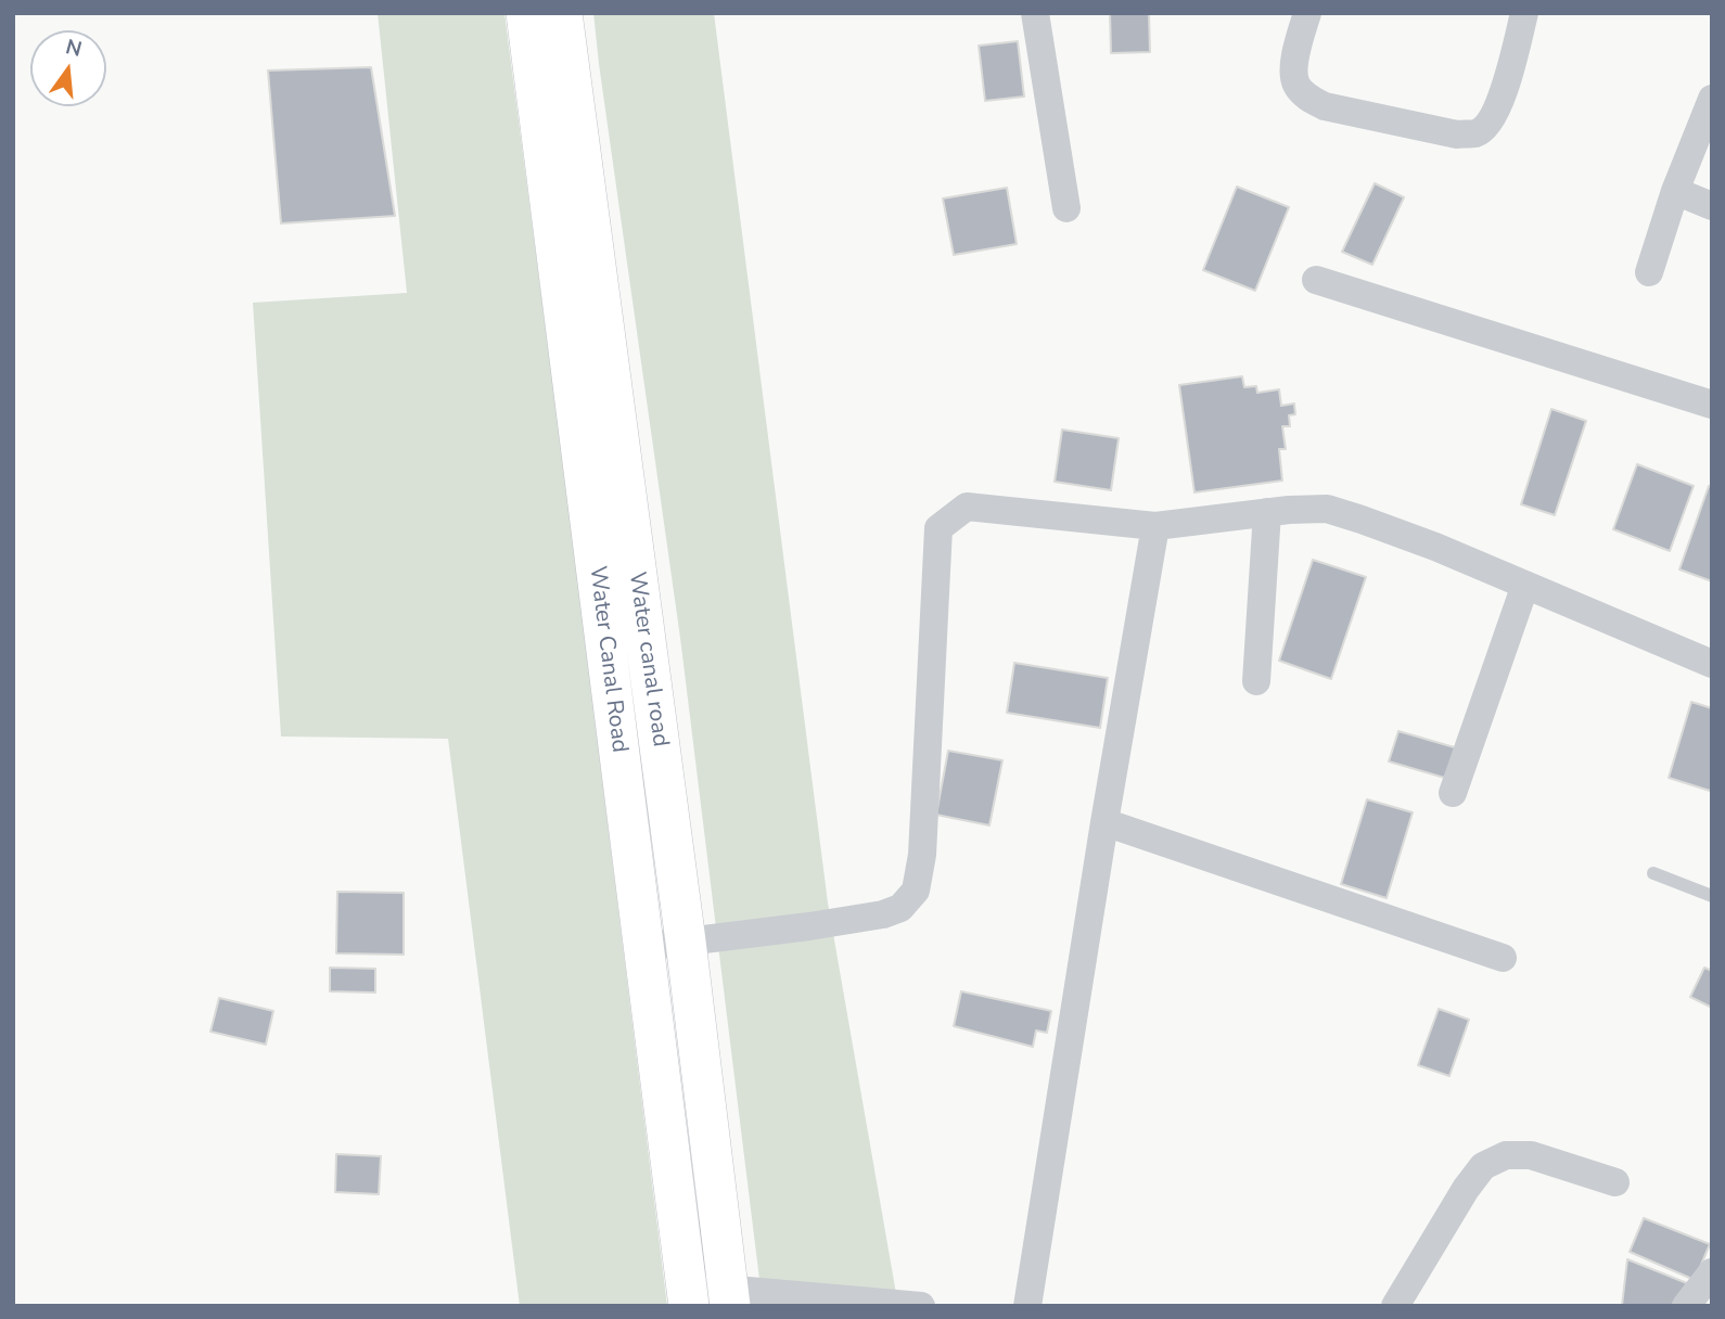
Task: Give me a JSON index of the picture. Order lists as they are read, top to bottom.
{
  "streets": {
    "main road": ["Water Canal Road", "Water canal road"]
  },
  "north": "top"
}
